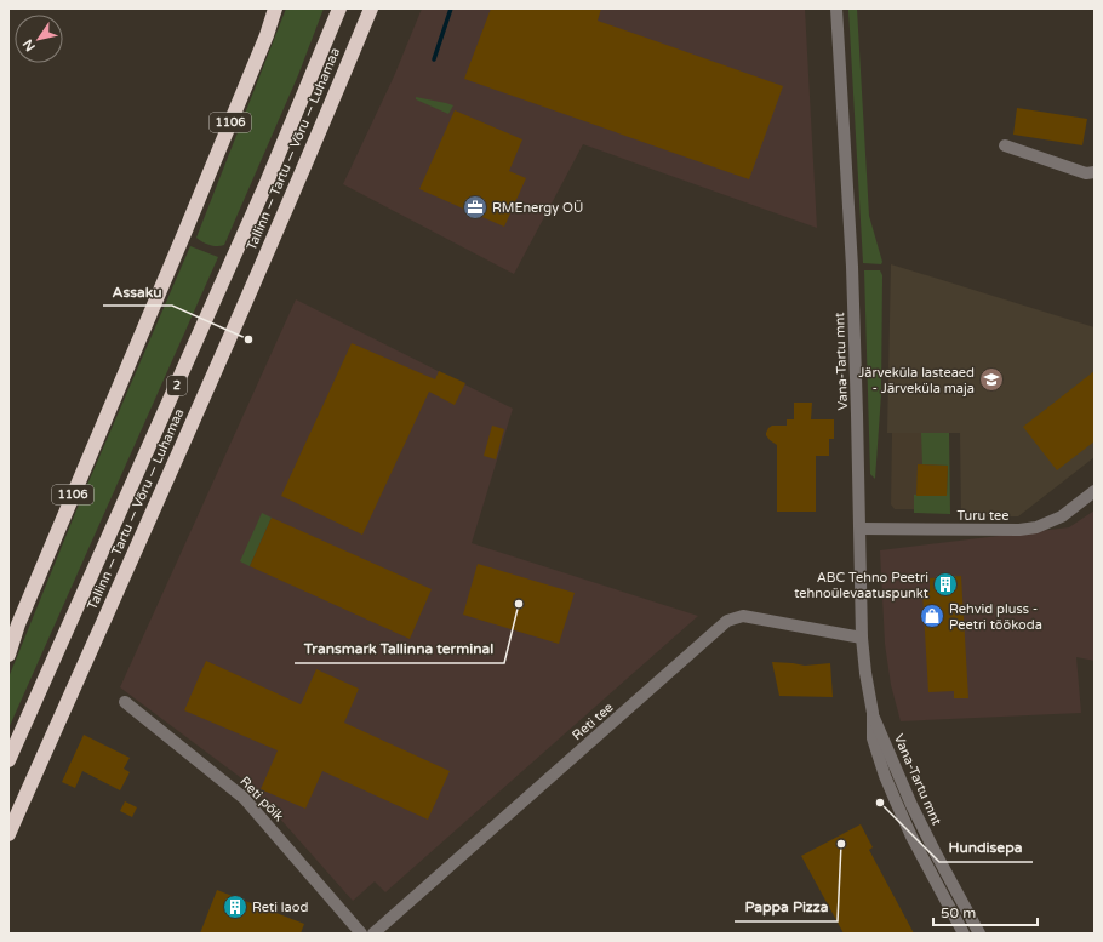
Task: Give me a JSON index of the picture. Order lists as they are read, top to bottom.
{
  "streets": {
    "highway": ["1106", "Tallinn — Tartu — Võru — Luhamaa", "2"],
    "street": [
      "Vana-Tartu mnt",
      "Turu tee",
      "Reti tee",
      "Reti põik"
    ]
  },
  "crossings": [
    ["Vana-Tartu mnt", "Turu tee"],
    ["Vana-Tartu mnt", "Reti tee"]
  ],
  "places": {
    "office": ["RMEnergy OÜ"],
    "other": [
      "Assaku",
      "Transmark Tallinna terminal",
      "Hundisepa",
      "Pappa Pizza"
    ],
    "school or university": ["Järveküla lasteaed - Järveküla maja"],
    "building": ["ABC Tehno Peetri tehnoülevaatuspunkt", "Reti laod"],
    "shop": ["Rehvid pluss - Peetri töökoda"]
  },
  "scale_bar": "50 m",
  "north": "bottom left"
}
